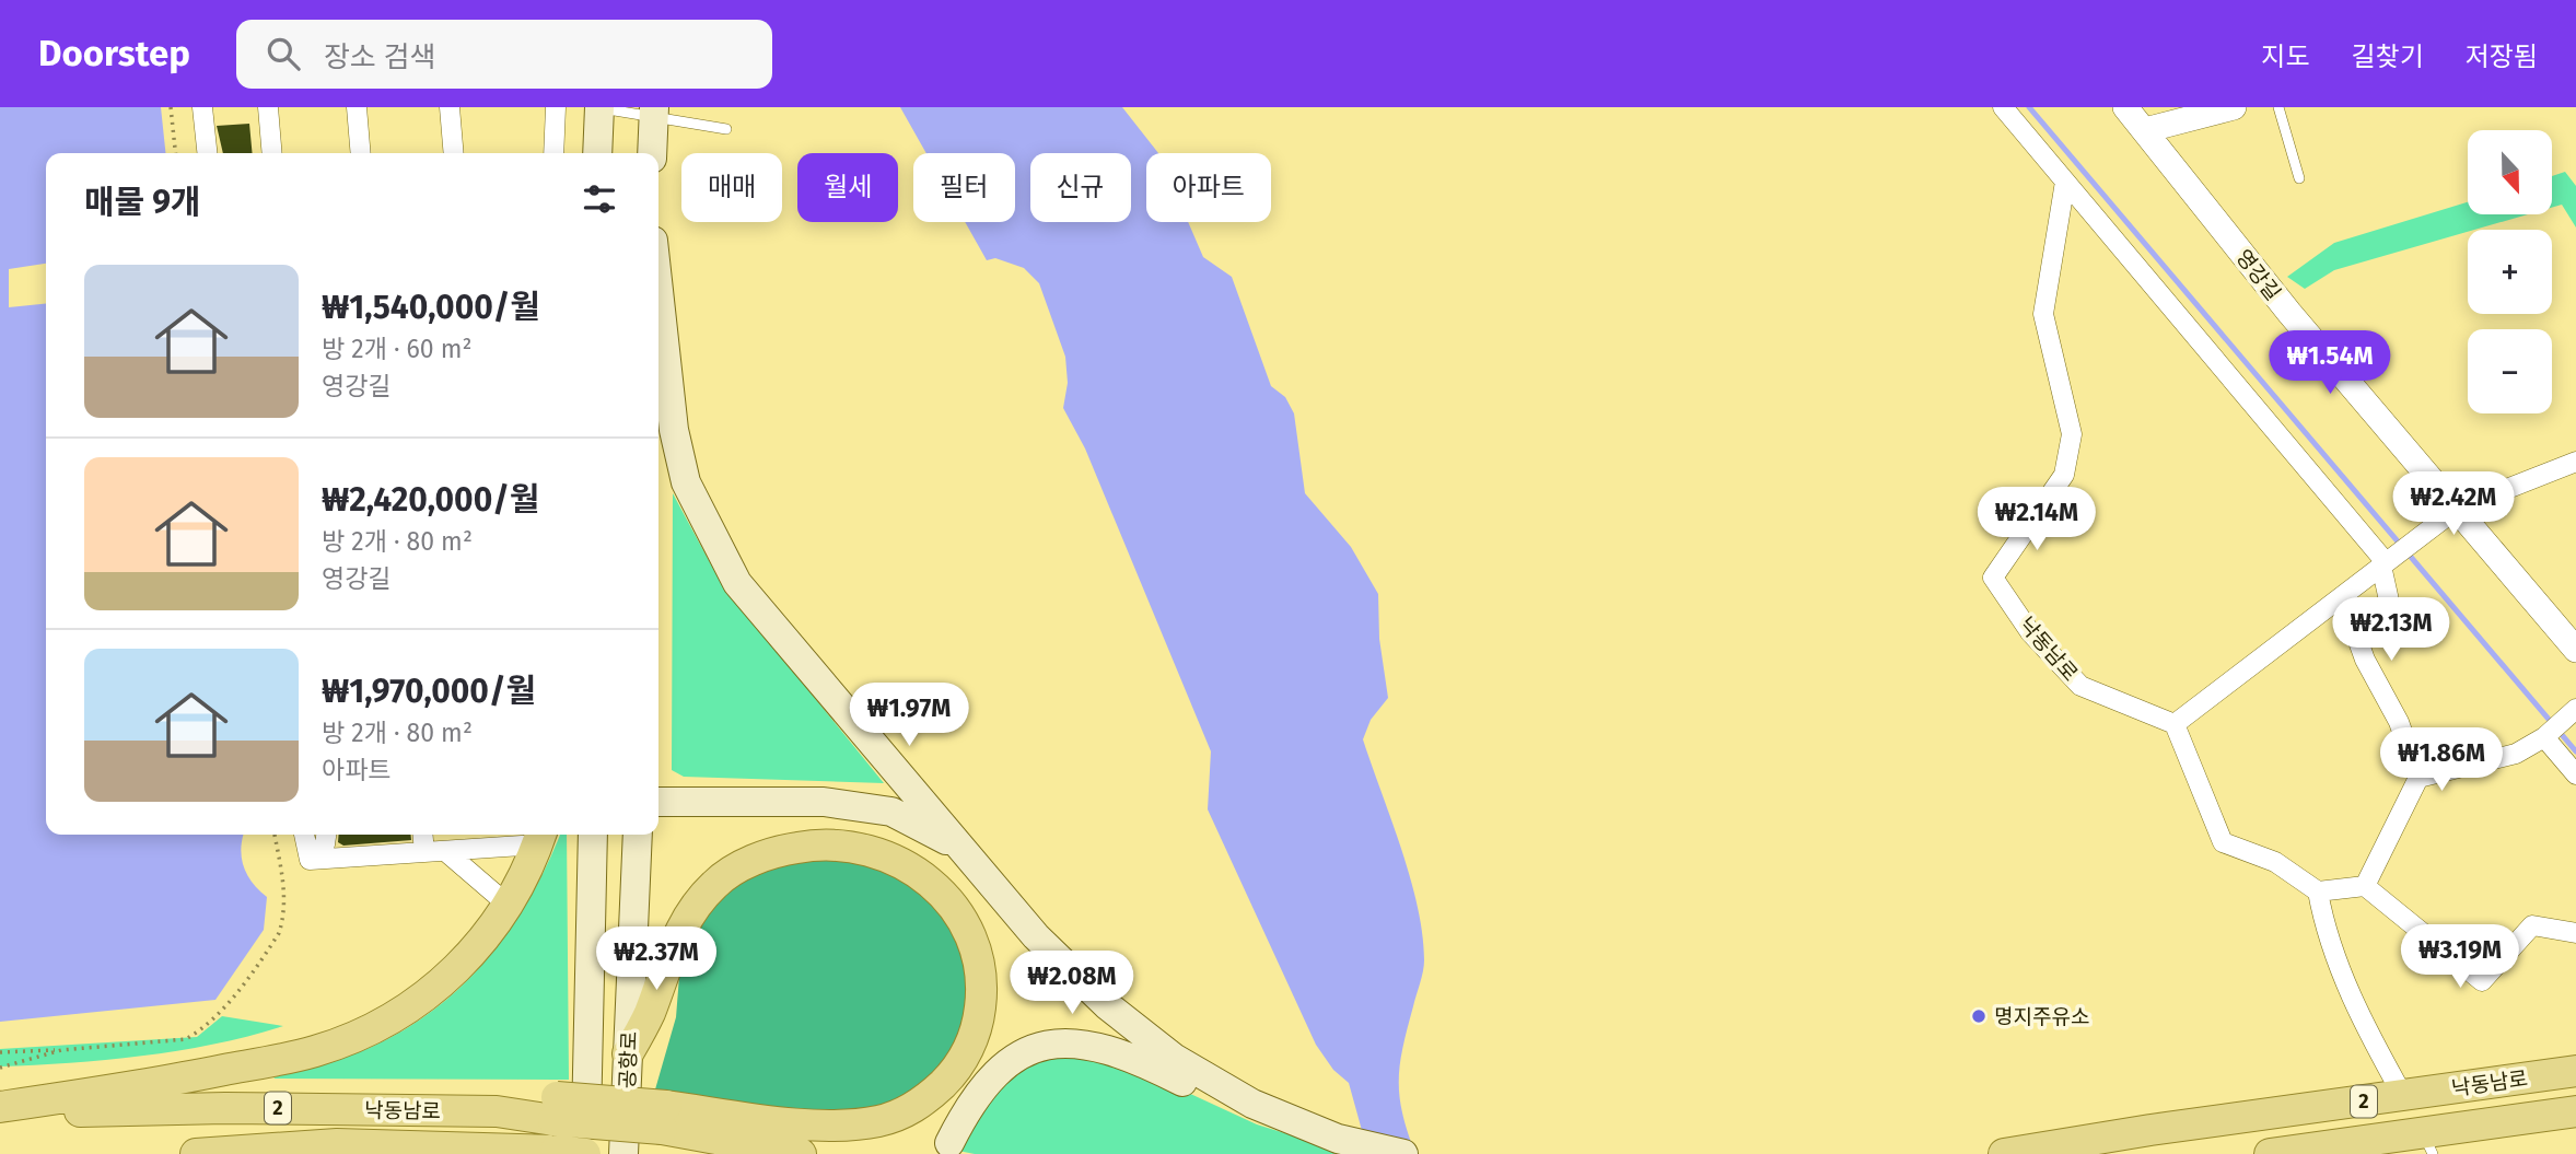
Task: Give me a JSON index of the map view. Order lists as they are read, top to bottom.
{
  "streets": {
    "main road": ["낙동남로", "공항로", "2"],
    "street": ["영강길"]
  },
  "places": ["명지주유소"],
  "north": "bottom",
  "page": {
    "header": "Doorstep",
    "search": "장소 검색",
    "nav": ["지도", "길찾기", "저장됨"],
    "map_buttons": ["+", "−"],
    "chip": [
      "매매",
      "월세",
      "필터",
      "신규",
      "아파트"
    ],
    "heading": "매물 9개",
    "list": [
      {
        "name": "₩1,540,000/월",
        "note": "방 2개 · 60 m² · 영강길"
      },
      {
        "name": "₩2,420,000/월",
        "note": "방 2개 · 80 m² · 영강길"
      },
      {
        "name": "₩1,970,000/월",
        "note": "방 2개 · 80 m² · 아파트"
      }
    ],
    "price": [
      "₩1.54M",
      "₩2.42M",
      "₩2.14M",
      "₩2.13M",
      "₩1.97M",
      "₩1.86M",
      "₩3.19M",
      "₩2.37M",
      "₩2.08M"
    ]
  }
}
